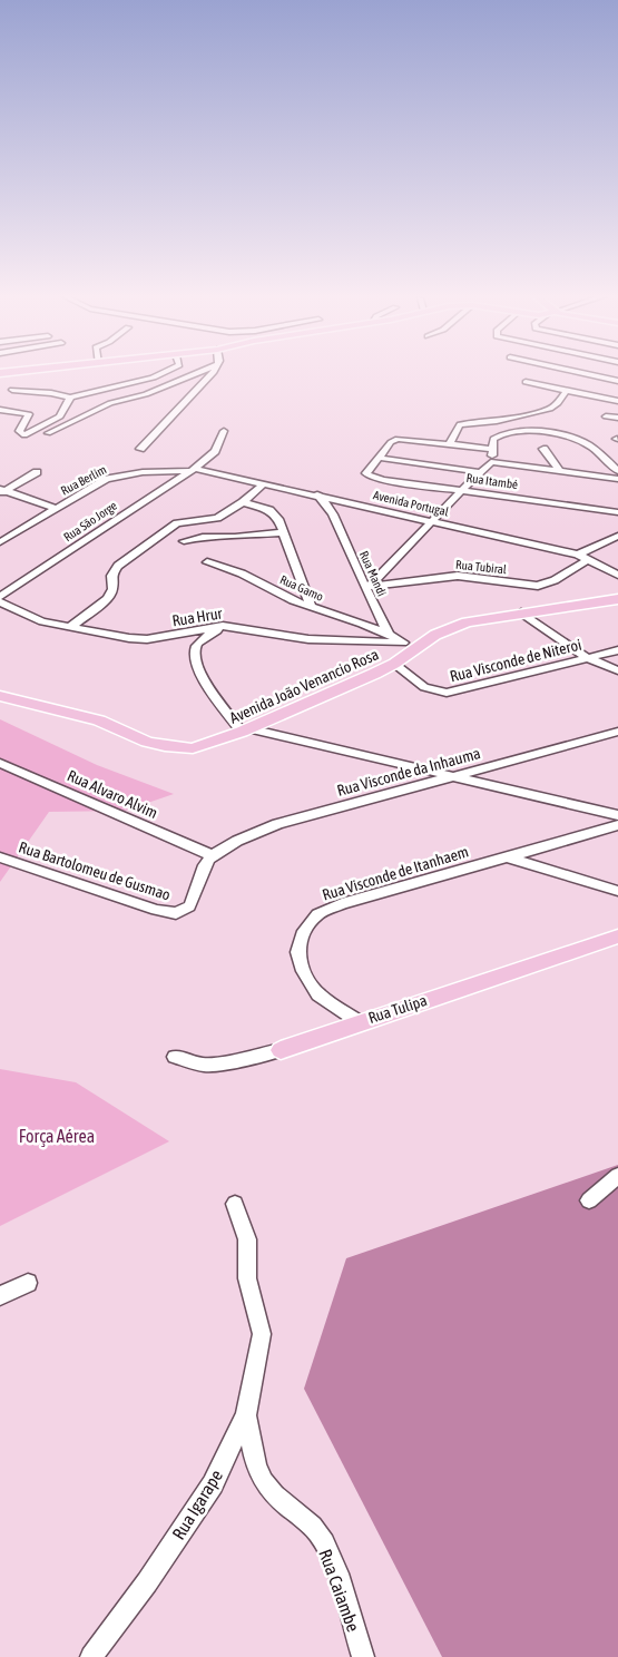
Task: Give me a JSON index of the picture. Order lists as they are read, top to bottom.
{
  "streets": {
    "main road": ["Avenida João Venancio Rosa", "Rua Tulipa"],
    "street": [
      "Rua Berlim",
      "Rua Itambé",
      "Avenida Portugal",
      "Rua São Jorge",
      "Rua Tubiral",
      "Rua Mandi",
      "Rua Gamo",
      "Rua Hrur",
      "Rua Visconde de Niteroi",
      "Rua Visconde da Inhauma",
      "Rua Alvaro Alvim",
      "Rua Bartolomeu de Gusmao",
      "Rua Visconde de Itanhaem",
      "Rua Igarape",
      "Rua Caiambe"
    ]
  },
  "crossings": [
    ["Rua Berlim", "Avenida Portugal"],
    ["Rua Berlim", "Rua São Jorge"],
    ["Avenida Portugal", "Rua São Jorge"],
    ["Avenida Portugal", "Rua Tubiral"],
    ["Avenida Portugal", "Rua Mandi"],
    ["Rua Tubiral", "Rua Mandi"],
    ["Rua Mandi", "Rua Gamo"],
    ["Rua Visconde de Niteroi", "Avenida João Venancio Rosa"],
    ["Rua Visconde da Inhauma", "Rua Alvaro Alvim"],
    ["Rua Visconde da Inhauma", "Rua Bartolomeu de Gusmao"],
    ["Rua Alvaro Alvim", "Rua Bartolomeu de Gusmao"],
    ["Rua Visconde de Itanhaem", "Rua Tulipa"],
    ["Rua Igarape", "Rua Caiambe"]
  ],
  "parks": ["Força Aérea"]
}
